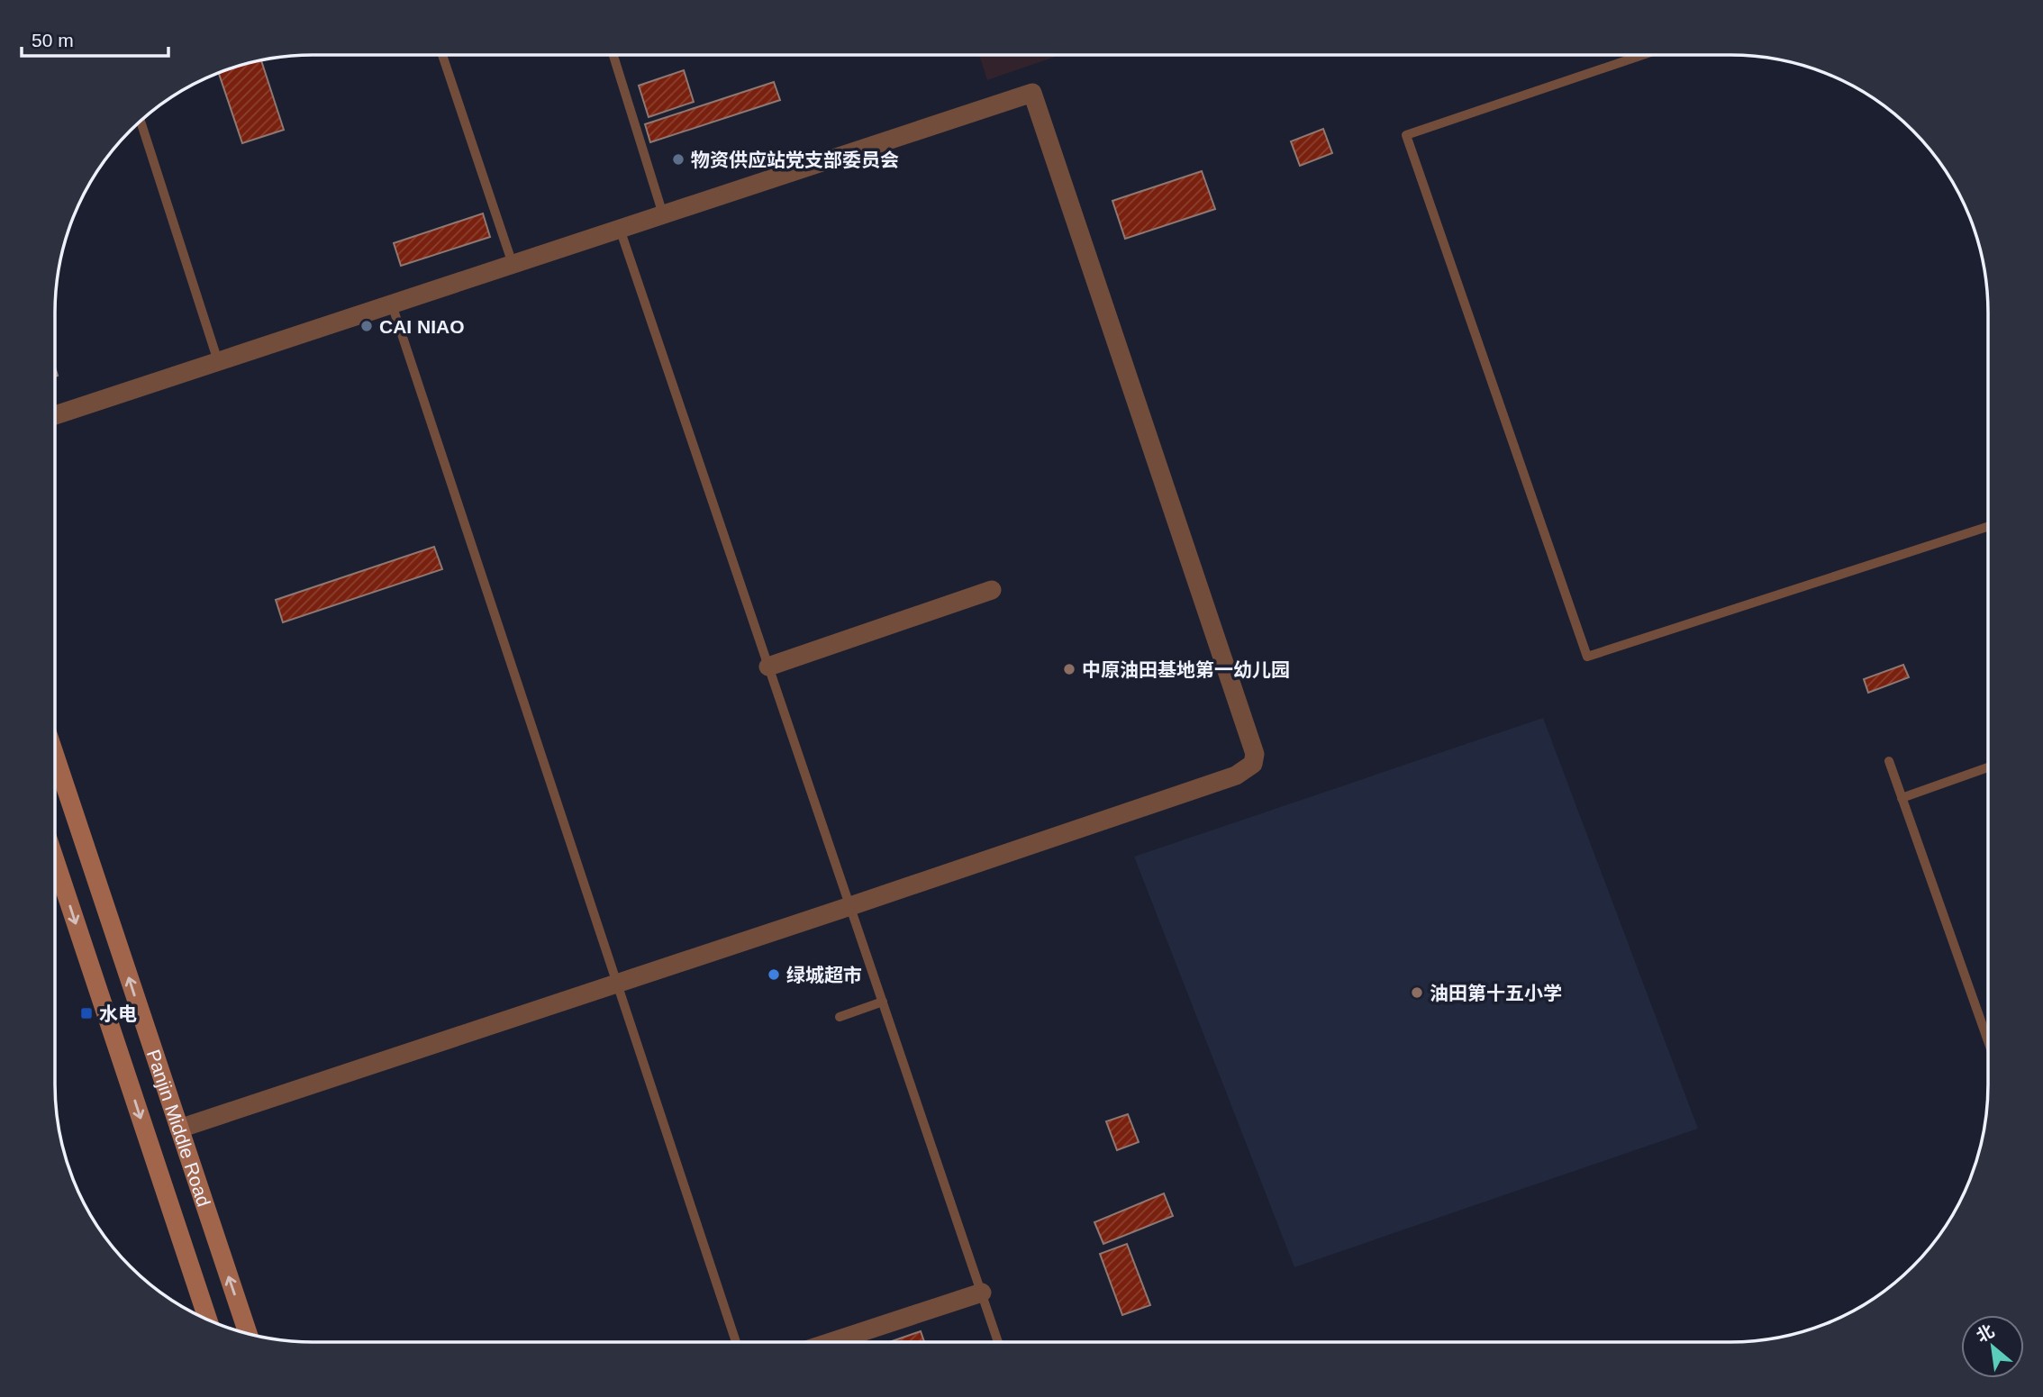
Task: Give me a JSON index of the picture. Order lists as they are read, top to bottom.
{
  "streets": {
    "main road": ["Panjin Middle Road"]
  },
  "places": {
    "other": [
      "物资供应站党支部委员会",
      "CAI NIAO",
      "中原油田基地第一幼儿园",
      "绿城超市",
      "油田第十五小学"
    ],
    "transit": ["水电"]
  },
  "scale_bar": "50 m",
  "north": "top left"
}
